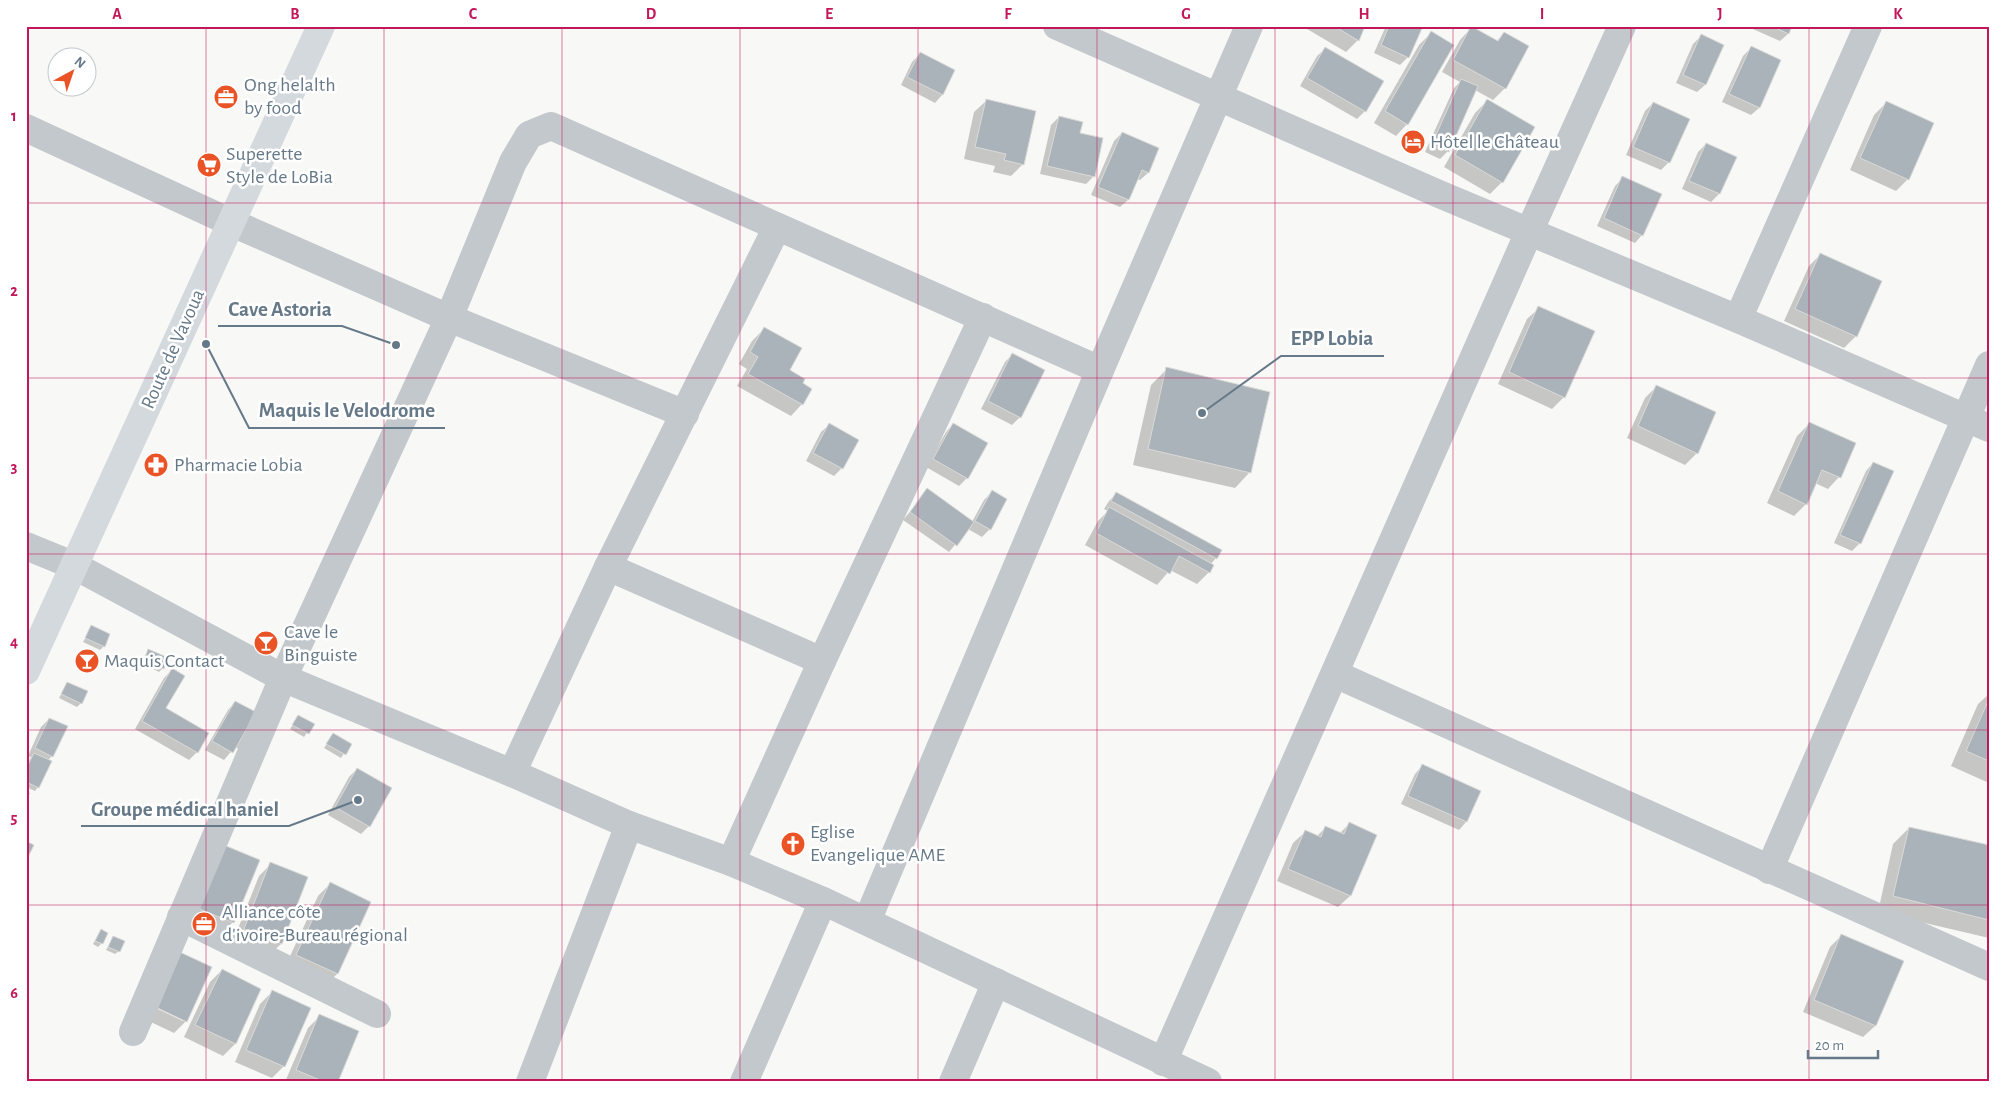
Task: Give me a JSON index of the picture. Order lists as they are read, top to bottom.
{
  "streets": {
    "main road": ["Route de Vavoua"]
  },
  "places": {
    "office": ["Ong helalth by food", "Alliance côte d'ivoire-Bureau régional"],
    "hotel": ["Hôtel le Château"],
    "supermarket": ["Superette Style de LoBia"],
    "other": [
      "Maquis le Velodrome",
      "Cave Astoria",
      "EPP Lobia",
      "Groupe médical haniel"
    ],
    "pharmacy": ["Pharmacie Lobia"],
    "bar": ["Cave le Binguiste", "Maquis Contact"],
    "church": ["Eglise Evangelique AME"]
  },
  "scale_bar": "20 m",
  "north": "top right",
  "grid": {
    "columns": [
      "A",
      "B",
      "C",
      "D",
      "E",
      "F",
      "G",
      "H",
      "I",
      "J",
      "K"
    ],
    "rows": [
      "1",
      "2",
      "3",
      "4",
      "5",
      "6"
    ]
  }
}
